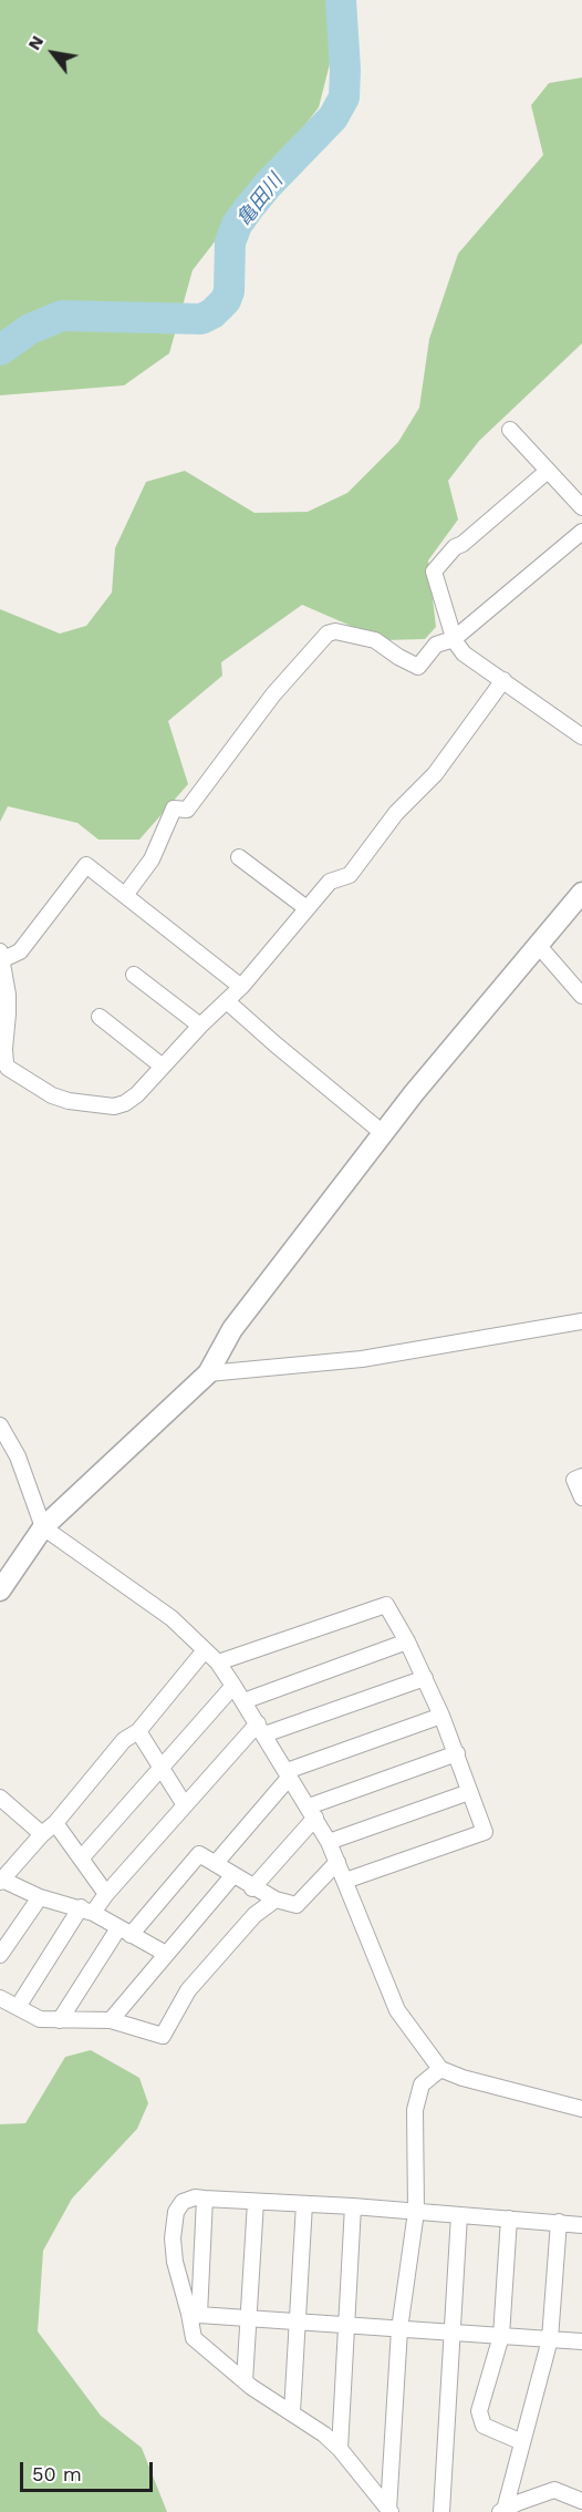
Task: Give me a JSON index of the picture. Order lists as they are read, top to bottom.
{
  "water": ["亀田川"],
  "scale_bar": "50 m",
  "north": "top left"
}
